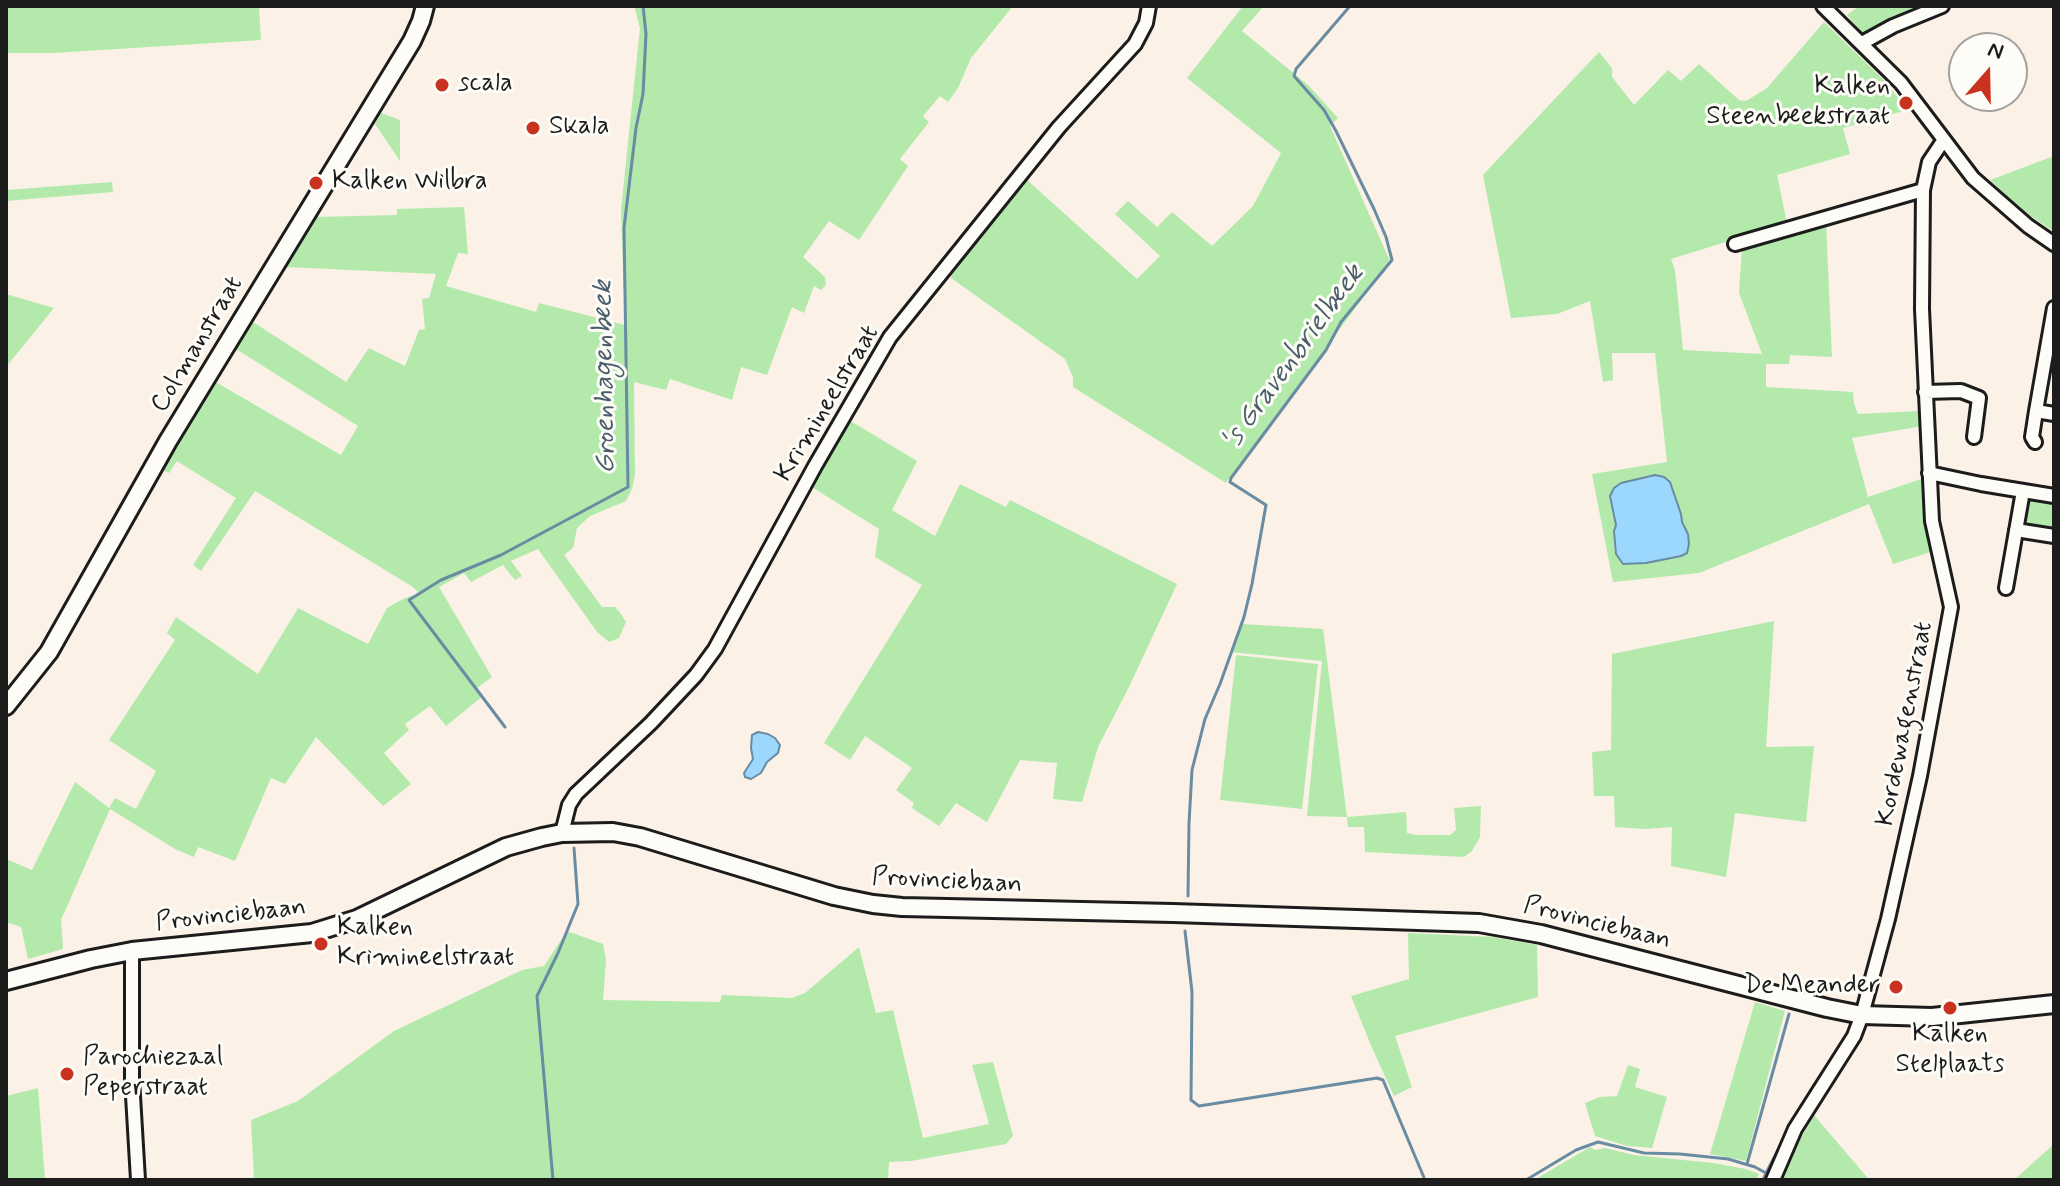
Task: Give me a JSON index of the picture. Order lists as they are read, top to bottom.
{
  "streets": {
    "main road": ["Colmanstraat", "Provinciebaan"],
    "street": ["Krimineelstraat", "Kordewagenstraat"]
  },
  "crossings": [
    ["Krimineelstraat", "Provinciebaan"],
    ["Kordewagenstraat", "Provinciebaan"]
  ],
  "water": ["'s Gravenbrielbeek", "Groenhagenbeek"],
  "places": [
    "scala",
    "Kalken Steenbeekstraat",
    "Skala",
    "Kalken Wilbra",
    "Kalken Krimineelstraat",
    "De Meander",
    "Kalken Stelplaats",
    "Parochiezaal Peperstraat"
  ],
  "north": "top"
}
